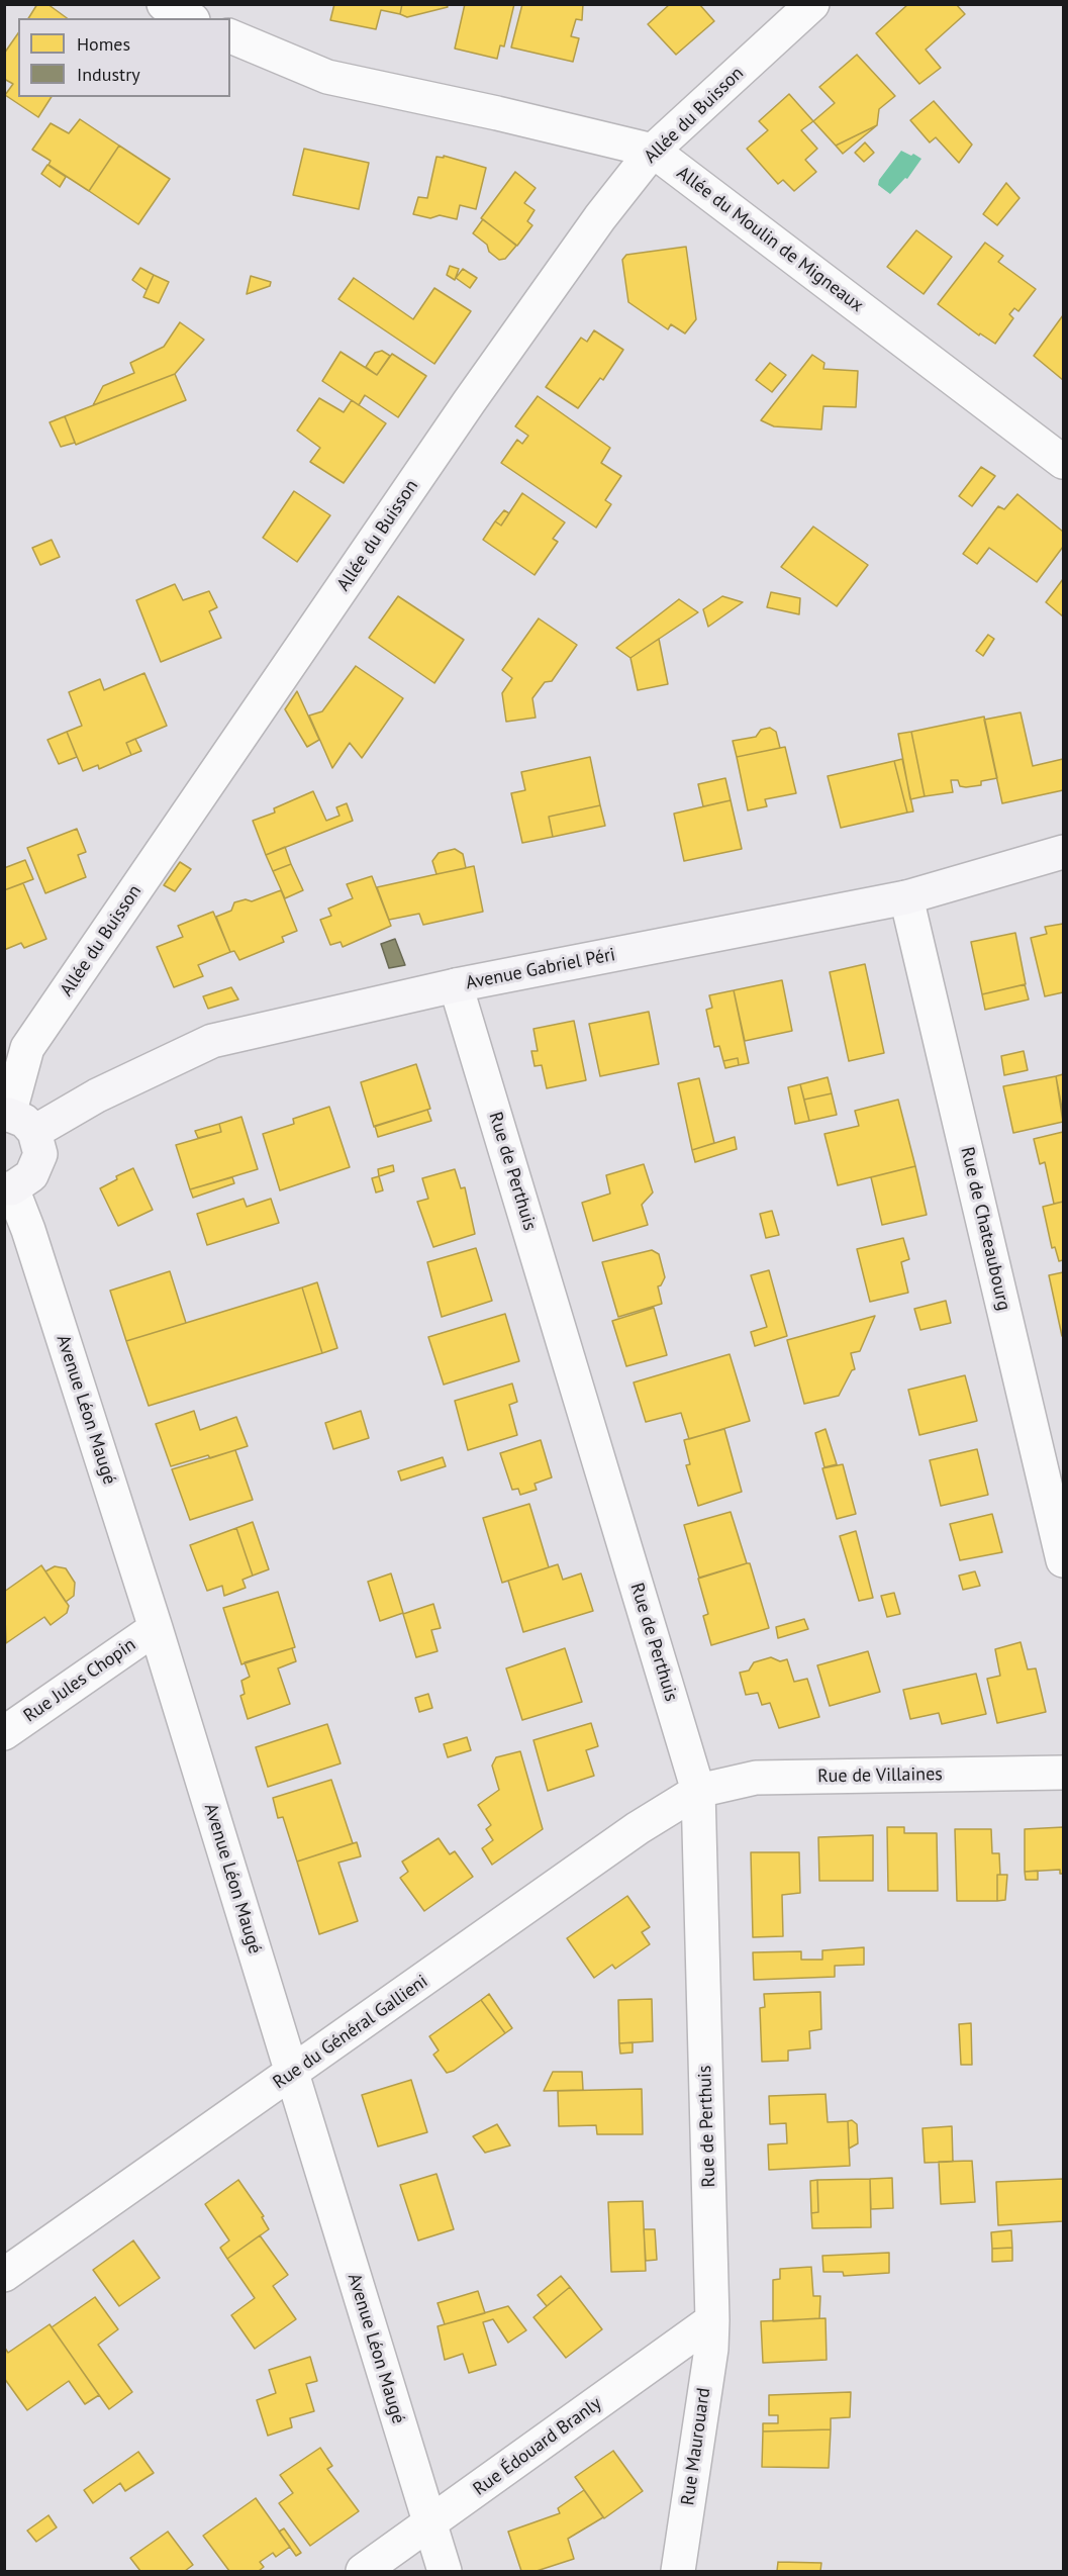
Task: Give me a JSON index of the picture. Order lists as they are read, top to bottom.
{
  "streets": {
    "street": [
      "Allée du Buisson",
      "Allée du Moulin de Migneaux",
      "Avenue Gabriel Péri",
      "Rue de Perthuis",
      "Rue de Chateaubourg",
      "Avenue Léon Maugé",
      "Rue Jules Chopin",
      "Rue de Villaines",
      "Rue du Général Gallieni",
      "Rue Édouard Branly",
      "Rue Maurouard"
    ]
  },
  "crossings": [
    ["Allée du Buisson", "Allée du Moulin de Migneaux"],
    ["Allée du Buisson", "Avenue Gabriel Péri"],
    ["Avenue Gabriel Péri", "Rue de Perthuis"],
    ["Avenue Gabriel Péri", "Rue de Chateaubourg"],
    ["Rue de Perthuis", "Rue de Villaines"],
    ["Rue de Perthuis", "Rue du Général Gallieni"],
    ["Rue de Perthuis", "Rue Édouard Branly"],
    ["Rue de Perthuis", "Rue Maurouard"],
    ["Avenue Léon Maugé", "Rue Jules Chopin"],
    ["Avenue Léon Maugé", "Rue du Général Gallieni"],
    ["Avenue Léon Maugé", "Rue Édouard Branly"],
    ["Rue de Villaines", "Rue du Général Gallieni"],
    ["Rue Édouard Branly", "Rue Maurouard"]
  ],
  "legend": ["Homes", "Industry"]
}
